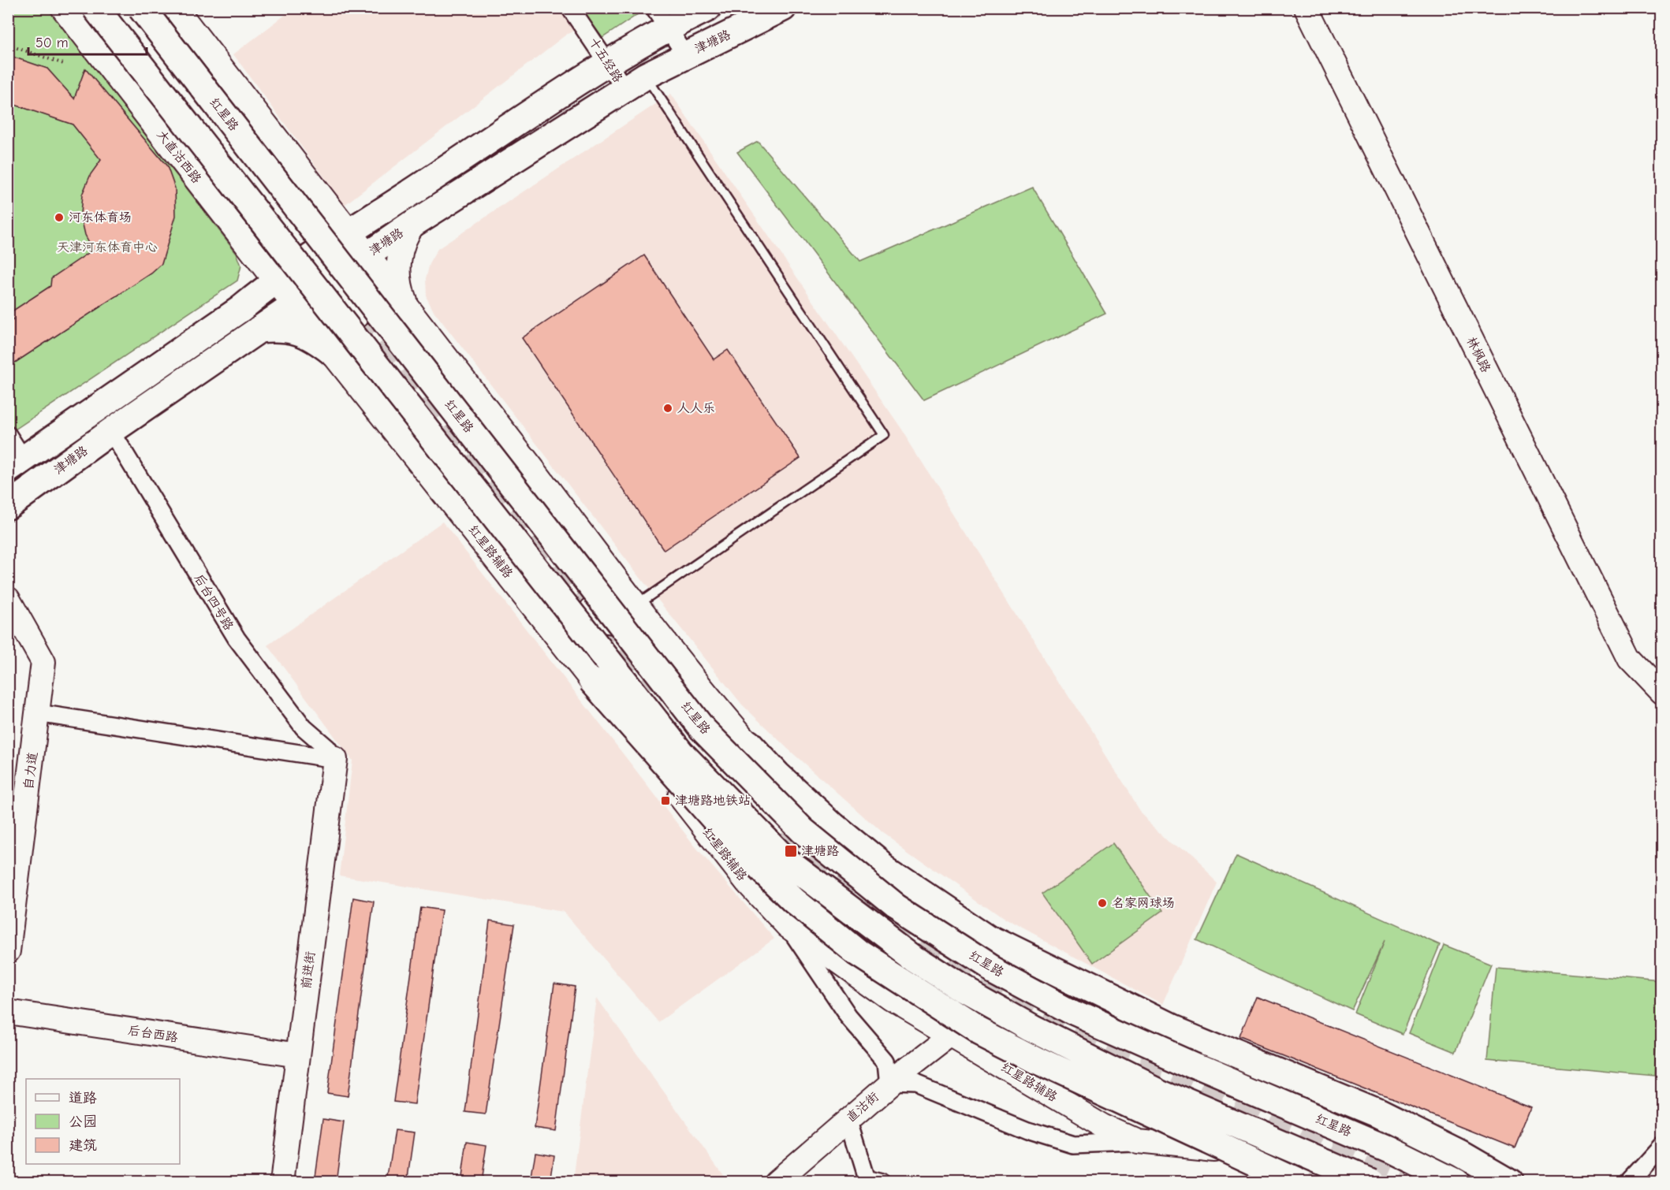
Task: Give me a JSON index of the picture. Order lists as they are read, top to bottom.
{
  "streets": {
    "main road": [
      "津塘路",
      "红星路",
      "大直沽西路",
      "林枫路",
      "红星路辅路",
      "自力道",
      "前进街",
      "后台西路",
      "直沽街"
    ],
    "street": ["十五经路", "后台四号路"]
  },
  "crossings": [
    ["津塘路", "十五经路"],
    ["津塘路", "大直沽西路"],
    ["津塘路", "红星路辅路"],
    ["津塘路", "后台四号路"],
    ["大直沽西路", "红星路辅路"],
    ["红星路辅路", "直沽街"],
    ["后台四号路", "前进街"],
    ["前进街", "后台西路"]
  ],
  "parks": ["天津河东体育中心"],
  "places": {
    "other": ["河东体育场", "人人乐", "名家网球场"],
    "transit": ["津塘路地铁站", "津塘路"]
  },
  "legend": ["道路", "公园", "建筑"],
  "scale_bar": "50 m"
}
